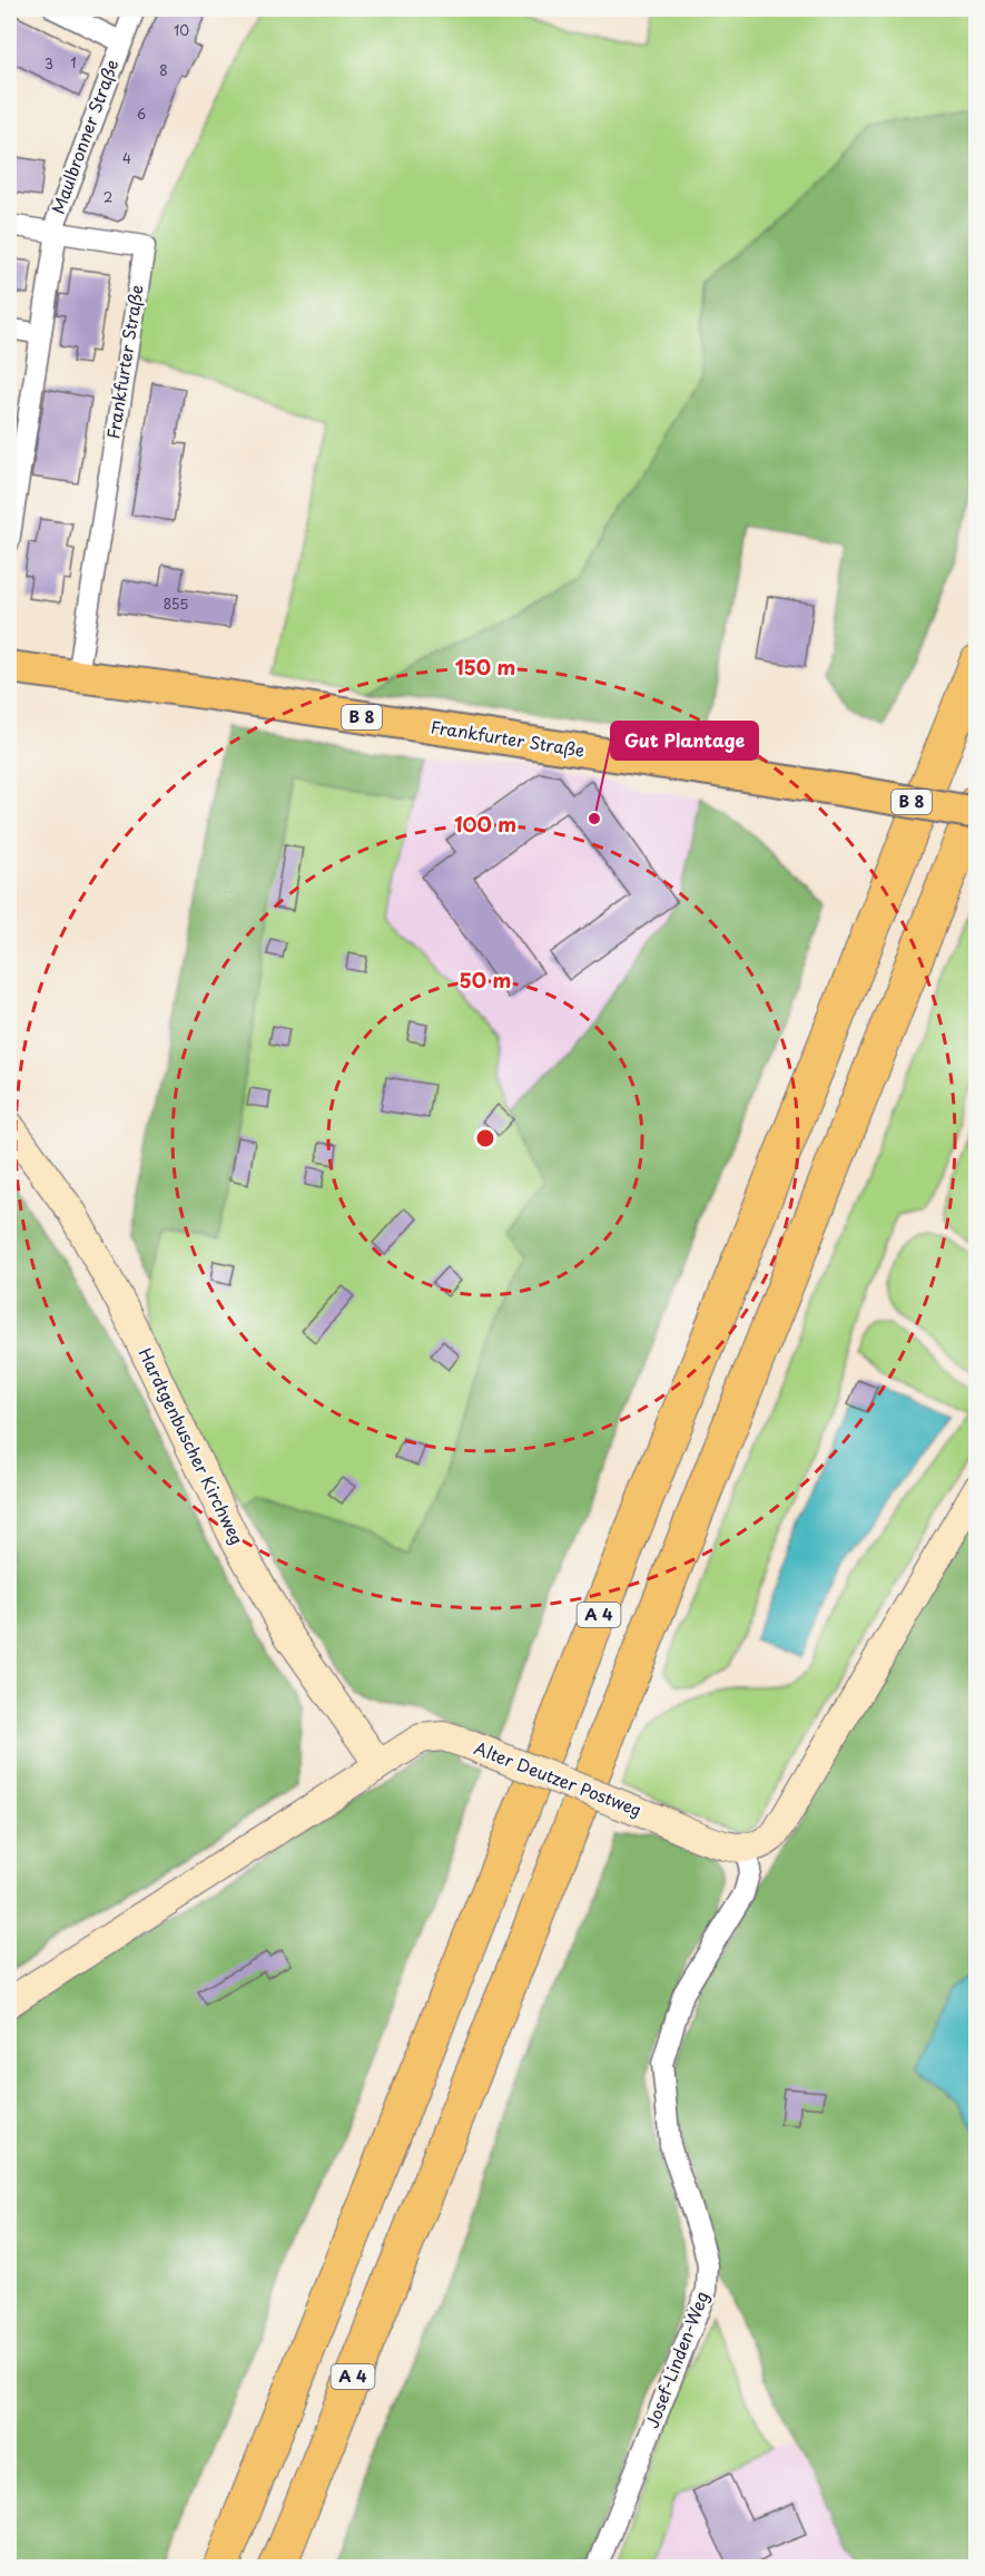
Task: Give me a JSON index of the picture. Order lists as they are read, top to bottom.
{
  "streets": {
    "highway": ["A 4"],
    "main road": ["Frankfurter Straße", "B 8"],
    "street": [
      "Maulbronner Straße",
      "Hardtgenbuscher Kirchweg",
      "Alter Deutzer Postweg",
      "Josef-Linden-Weg"
    ]
  },
  "crossings": [
    ["Maulbronner Straße", "Frankfurter Straße"],
    ["Hardtgenbuscher Kirchweg", "Alter Deutzer Postweg"],
    ["Alter Deutzer Postweg", "Josef-Linden-Weg"]
  ],
  "places": ["Gut Plantage"],
  "house_numbers": [
    "10",
    "1",
    "3",
    "8",
    "6",
    "4",
    "2",
    "855"
  ],
  "rings": ["150 m", "100 m", "50 m"]
}
